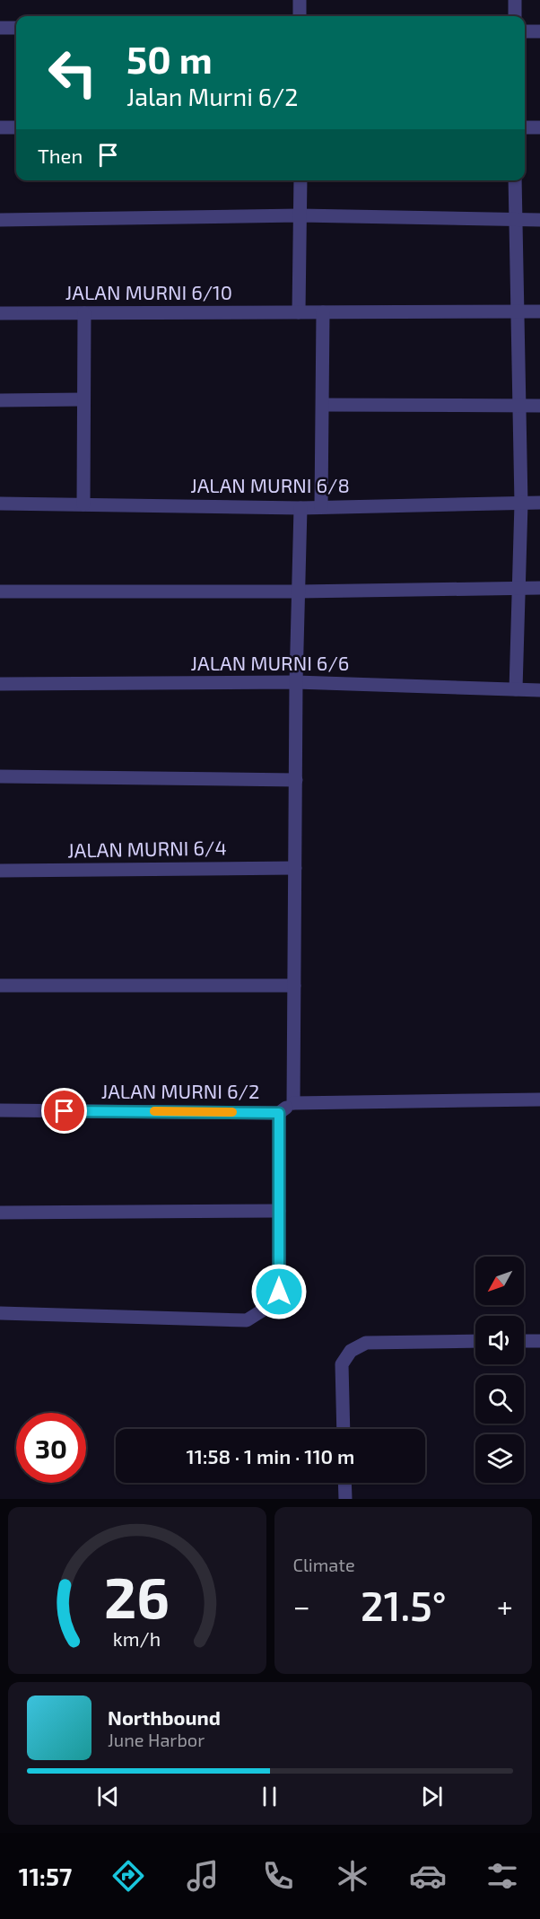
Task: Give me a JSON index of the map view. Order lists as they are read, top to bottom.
{
  "streets": {
    "street": [
      "JALAN MURNI 6/10",
      "JALAN MURNI 6/8",
      "JALAN MURNI 6/6",
      "JALAN MURNI 6/4",
      "JALAN MURNI 6/2"
    ]
  },
  "north": "bottom left",
  "page": {
    "turn": ["50 m", "Jalan Murni 6/2"],
    "then": "Then",
    "limit": "30",
    "trip": "11:58 · 1 min · 110 m",
    "tile": "Climate",
    "heat": ["−", "21.5°", "+"],
    "song": ["Northbound", "June Harbor"],
    "tabs": "11:57",
    "gauge": ["26", "km/h"]
  }
}
